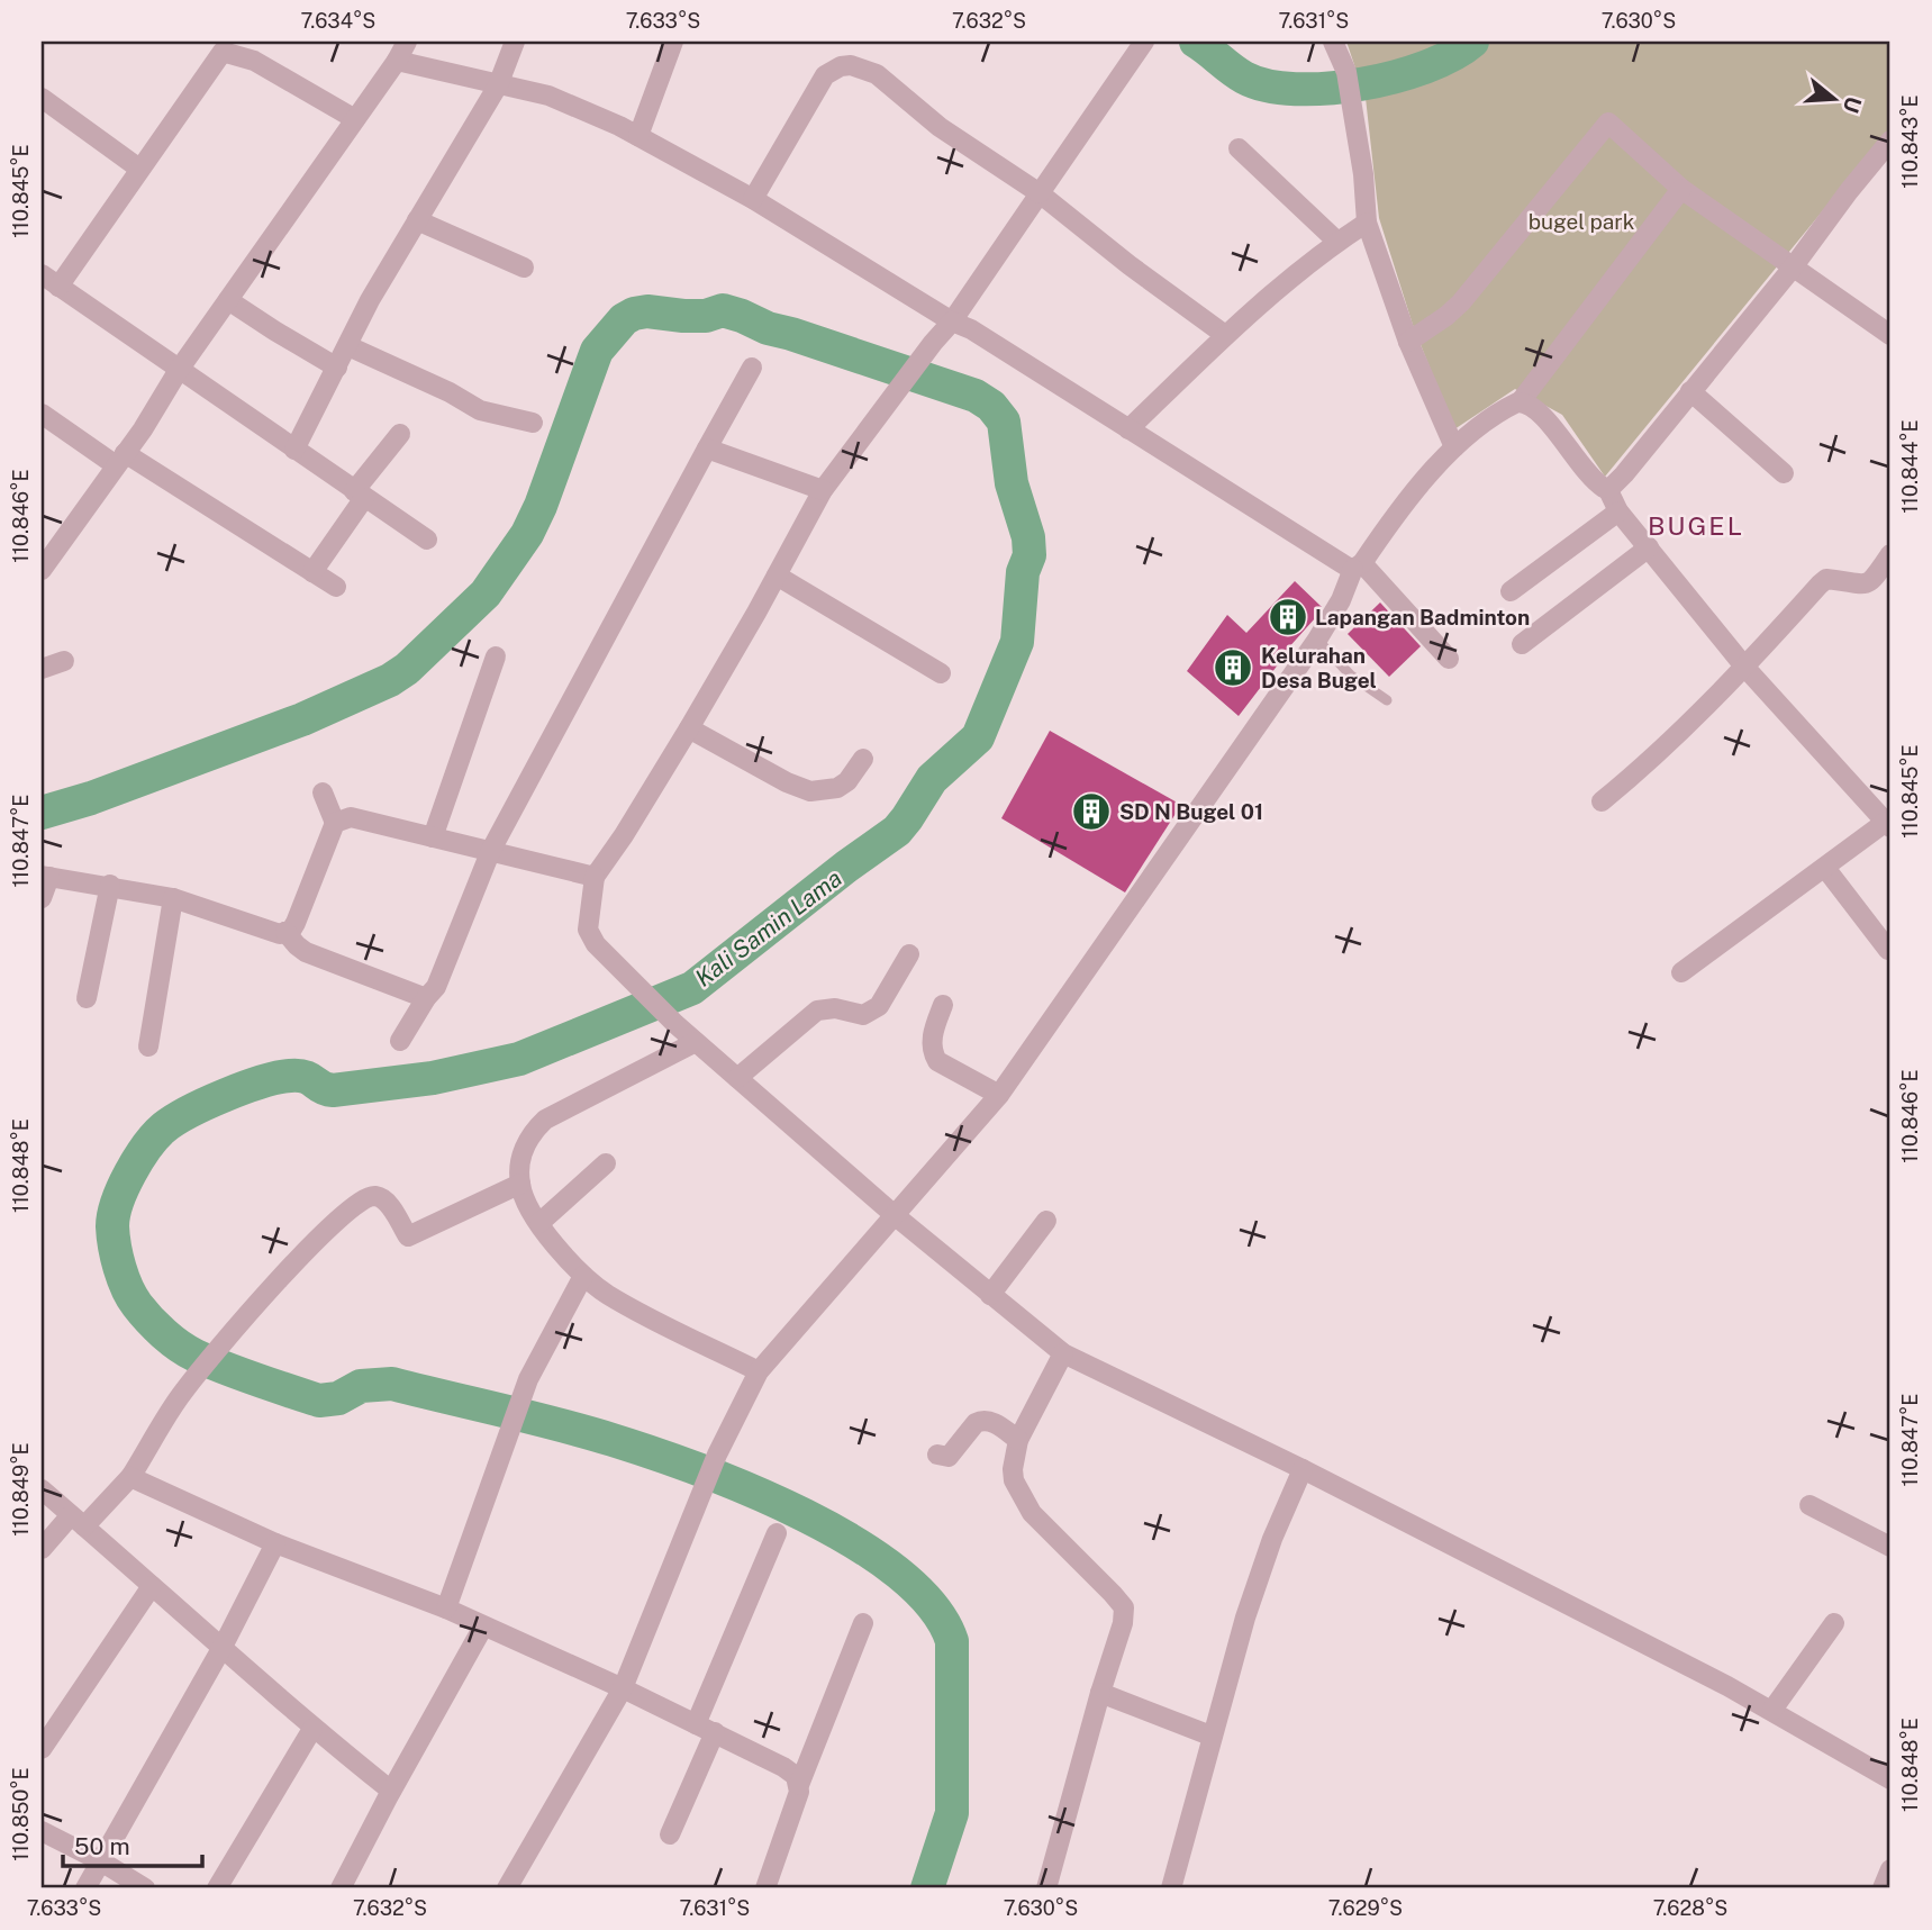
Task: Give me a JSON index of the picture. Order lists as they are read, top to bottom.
{
  "districts": ["BUGEL"],
  "water": ["Kali Samin Lama"],
  "parks": ["bugel park"],
  "places": {
    "building": ["Lapangan Badminton", "Kelurahan Desa Bugel", "SD N Bugel 01"]
  },
  "scale_bar": "50 m",
  "north": "right",
  "coordinates": [
    "7.634°S",
    "7.633°S",
    "7.632°S",
    "7.631°S",
    "7.630°S",
    "110.843°E",
    "110.845°E",
    "110.844°E",
    "110.846°E",
    "110.847°E",
    "110.848°E",
    "110.849°E",
    "110.850°E",
    "7.629°S",
    "7.628°S"
  ]
}
